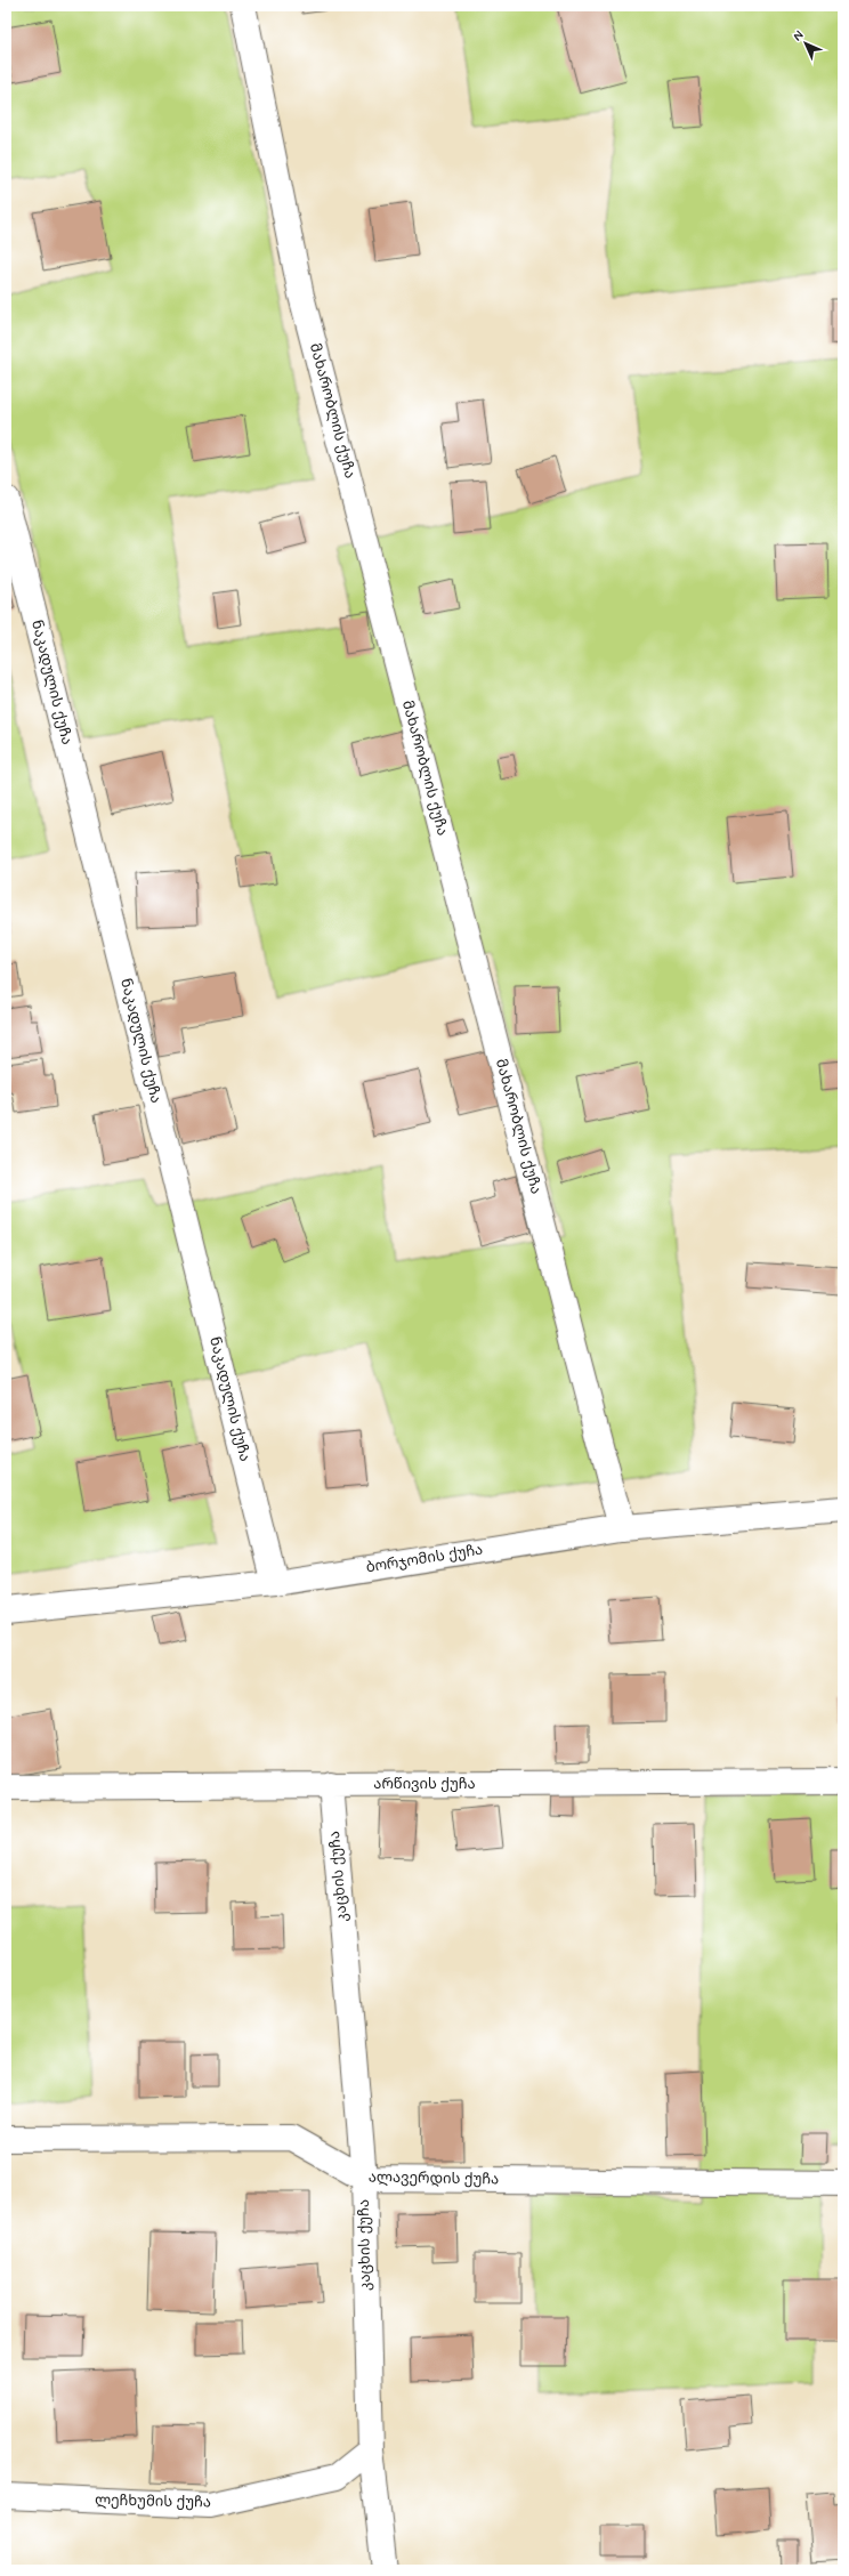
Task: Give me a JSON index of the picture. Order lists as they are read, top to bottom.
{
  "streets": {
    "street": [
      "მახარობლის ქუჩა",
      "ნაკადულის ქუჩა",
      "ბორჯომის ქუჩა",
      "არწივის ქუჩა",
      "კაცხის ქუჩა",
      "ალავერდის ქუჩა",
      "ლეჩხუმის ქუჩა"
    ]
  },
  "crossings": [
    ["მახარობლის ქუჩა", "ბორჯომის ქუჩა"],
    ["ნაკადულის ქუჩა", "ბორჯომის ქუჩა"],
    ["არწივის ქუჩა", "კაცხის ქუჩა"],
    ["კაცხის ქუჩა", "ალავერდის ქუჩა"],
    ["კაცხის ქუჩა", "ლეჩხუმის ქუჩა"]
  ],
  "north": "top left"
}
